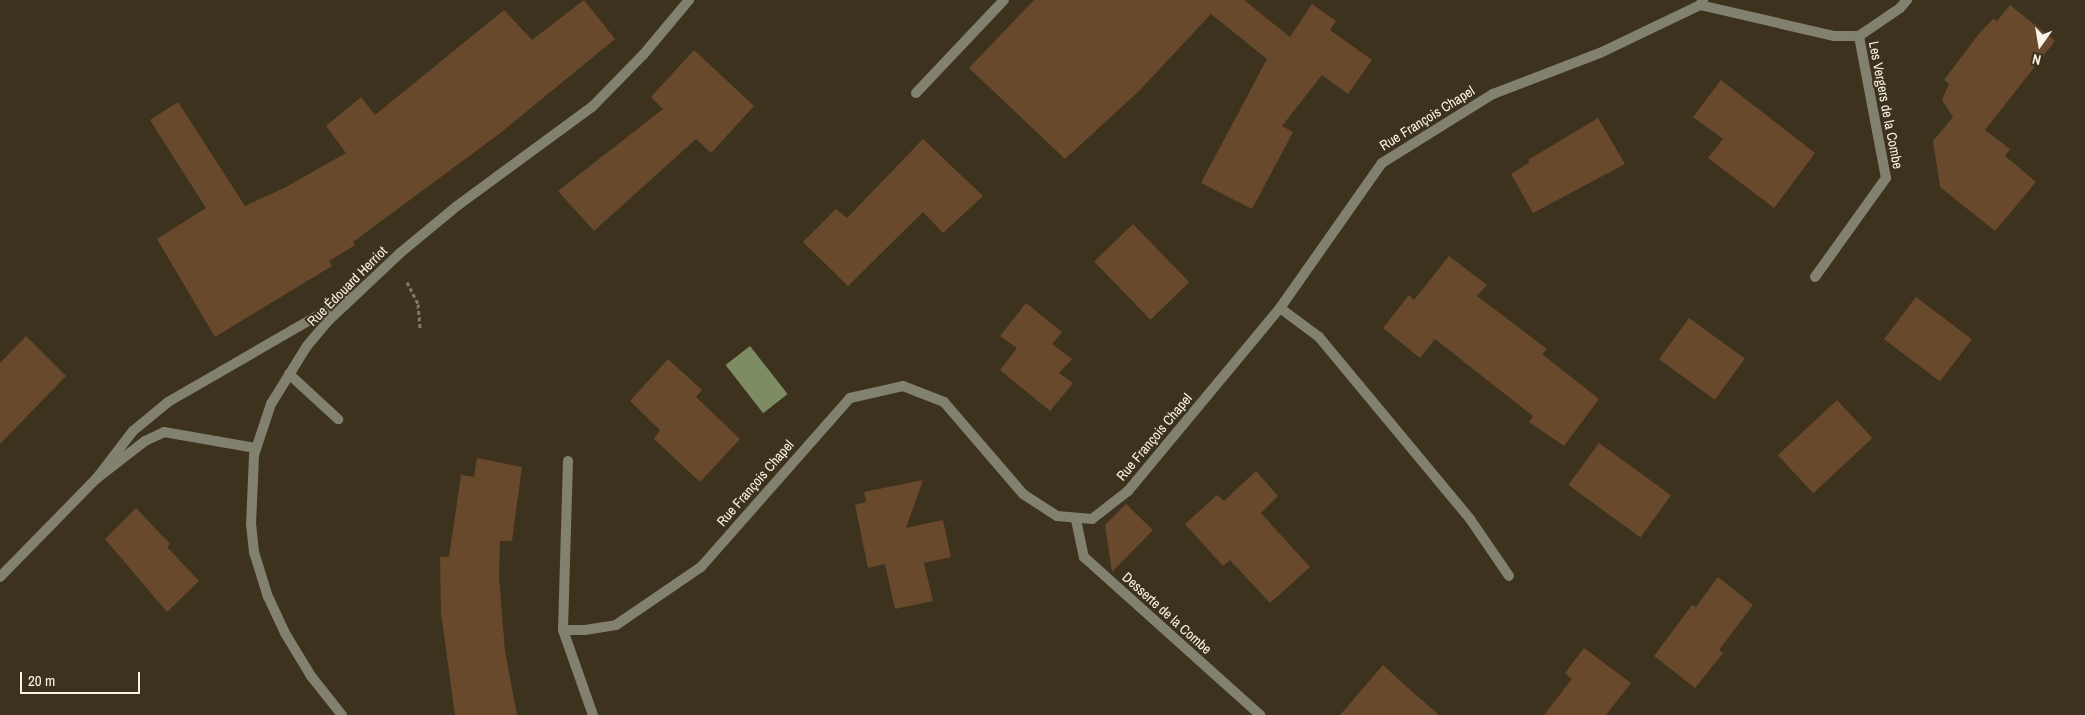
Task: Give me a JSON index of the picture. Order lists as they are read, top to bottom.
{
  "streets": {
    "street": [
      "Les Vergers de la Combe",
      "Rue François Chapel",
      "Rue Édouard Herriot",
      "Desserte de la Combe"
    ]
  },
  "crossings": [
    ["Les Vergers de la Combe", "Rue François Chapel"],
    ["Rue François Chapel", "Desserte de la Combe"]
  ],
  "scale_bar": "20 m",
  "north": "bottom"
}
